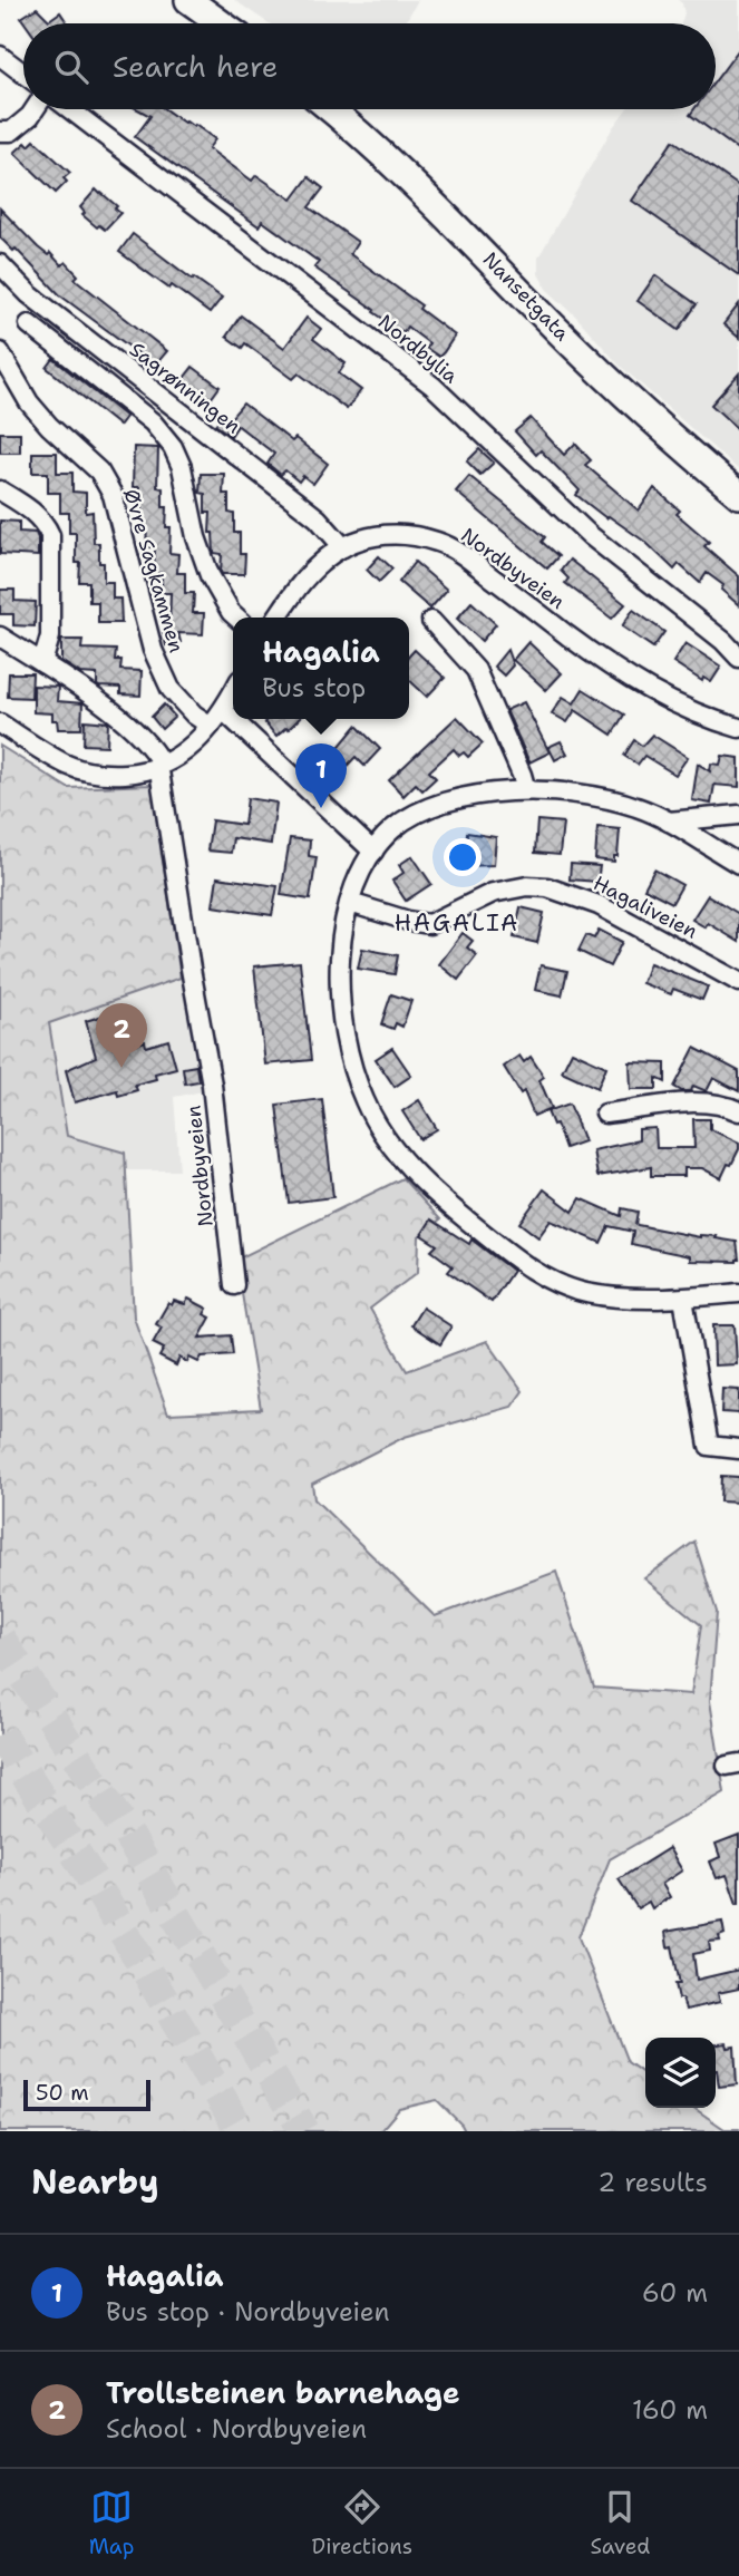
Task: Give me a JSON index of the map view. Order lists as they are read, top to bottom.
{
  "streets": {
    "main road": ["Nansetgata"],
    "street": [
      "Nordbylia",
      "Sagrønningen",
      "Nordbyveien",
      "Øvre Sagkammen",
      "Hagaliveien"
    ]
  },
  "crossings": [
    ["Sagrønningen", "Nordbyveien"]
  ],
  "districts": ["HAGALIA"],
  "scale_bar": "50 m",
  "page": {
    "search": "Search here",
    "popup": ["Hagalia", "Bus stop"],
    "pins": ["1", "2"],
    "scale": "50 m",
    "heading": ["Nearby", "2 results"],
    "list": [
      {
        "mark": "1",
        "name": "Hagalia",
        "note": "Bus stop · Nordbyveien",
        "value": "60 m"
      },
      {
        "mark": "2",
        "name": "Trollsteinen barnehage",
        "note": "School · Nordbyveien",
        "value": "160 m"
      }
    ],
    "nav": ["Map", "Directions", "Saved"]
  }
}
